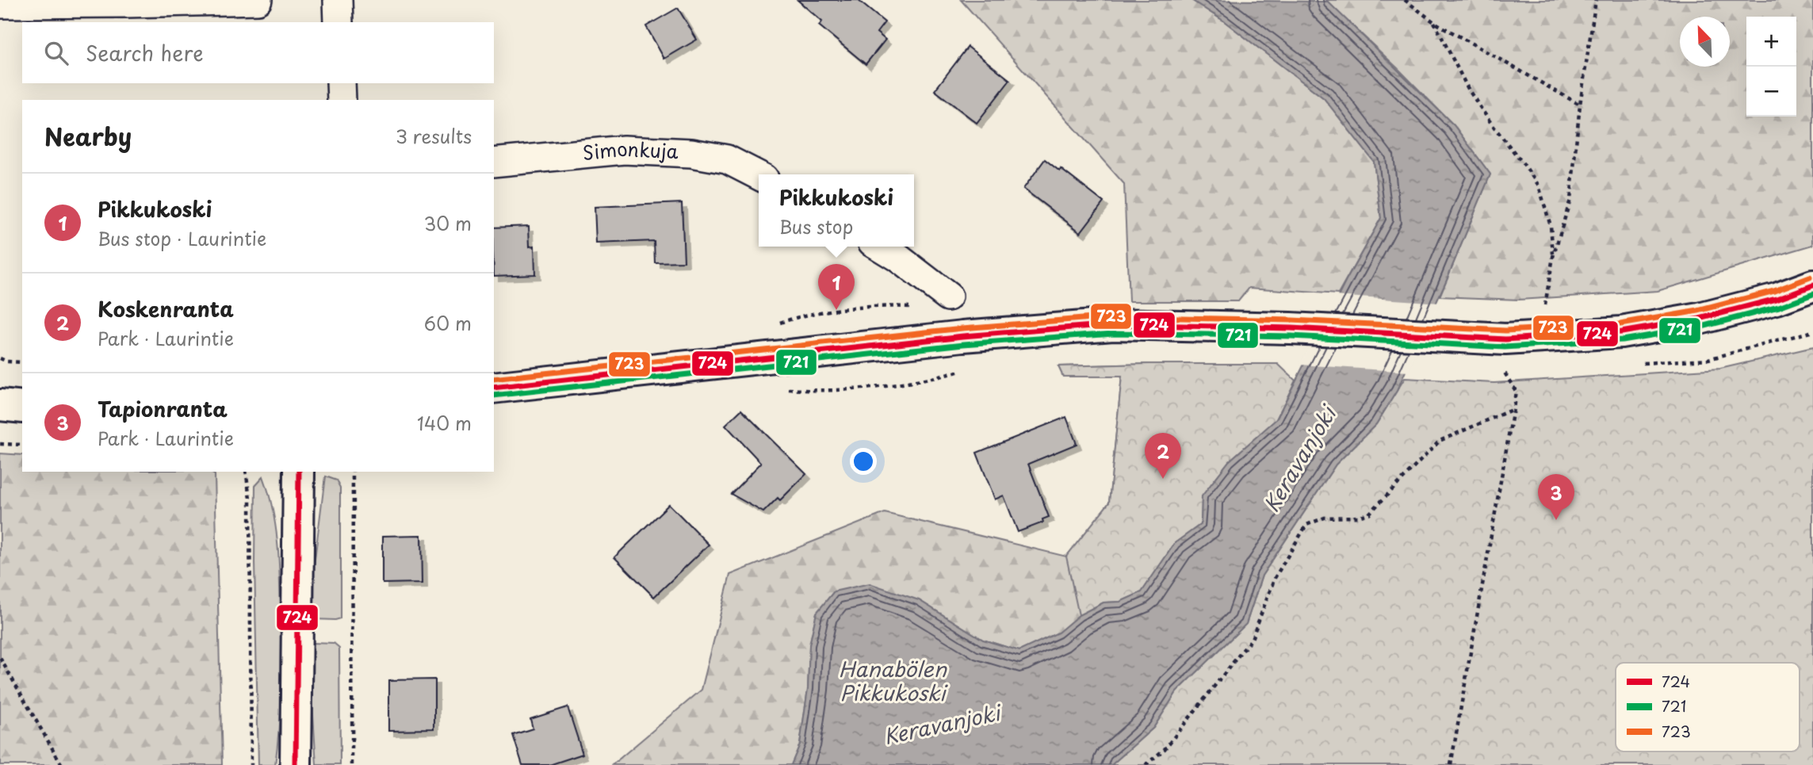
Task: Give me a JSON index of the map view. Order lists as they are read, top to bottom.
{
  "streets": {
    "street": ["Simonkuja"]
  },
  "water": ["Keravanjoki", "Hanabölen Pikkukoski"],
  "lines": ["transit line 723", "transit line 724", "transit line 721"],
  "legend": ["724", "721", "723"],
  "north": "top left",
  "page": {
    "map_buttons": ["+", "−"],
    "search": "Search here",
    "heading": ["Nearby", "3 results"],
    "list": [
      {
        "mark": "1",
        "name": "Pikkukoski",
        "note": "Bus stop · Laurintie",
        "value": "30 m"
      },
      {
        "mark": "2",
        "name": "Koskenranta",
        "note": "Park · Laurintie",
        "value": "60 m"
      },
      {
        "mark": "3",
        "name": "Tapionranta",
        "note": "Park · Laurintie",
        "value": "140 m"
      }
    ],
    "popup": ["Pikkukoski", "Bus stop"],
    "pins": ["1", "2", "3"]
  }
}
